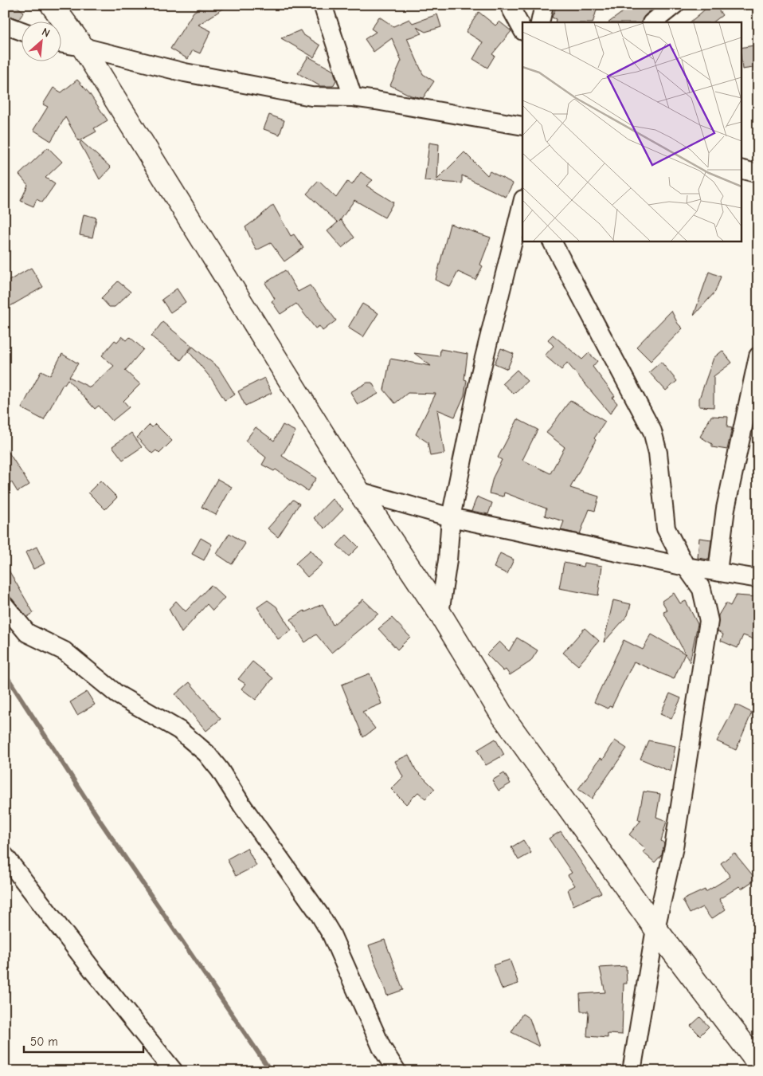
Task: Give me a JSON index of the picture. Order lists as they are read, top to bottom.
{
  "scale_bar": "50 m",
  "north": "top right"
}
